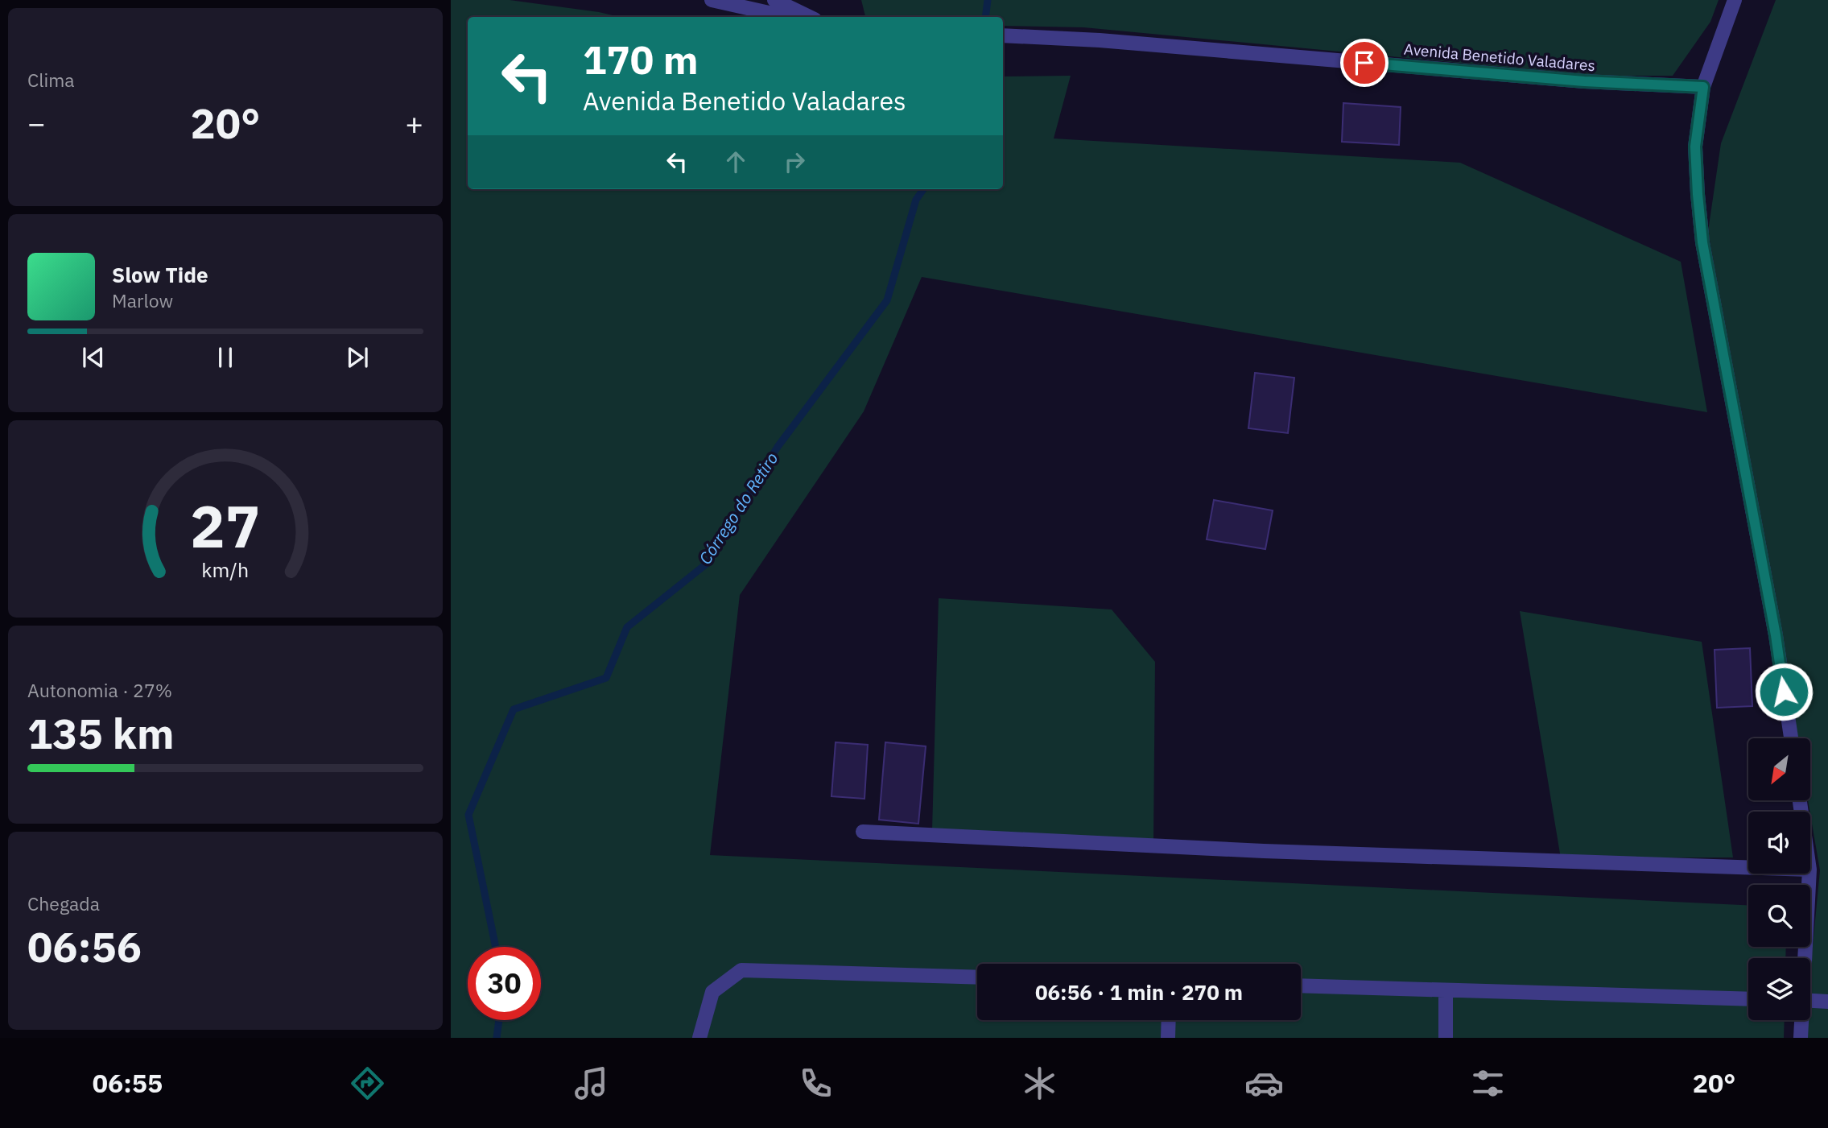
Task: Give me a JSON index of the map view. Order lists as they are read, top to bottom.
{
  "streets": {
    "street": ["Avenida Benetido Valadares"]
  },
  "water": ["Córrego do Retiro"],
  "north": "bottom left",
  "page": {
    "tile": [
      "Clima",
      ["Autonomia · 27%", "135 km"],
      ["Chegada", "06:56"]
    ],
    "turn": ["170 m", "Avenida Benetido Valadares"],
    "heat": ["−", "20°", "+"],
    "song": ["Slow Tide", "Marlow"],
    "limit": "30",
    "trip": "06:56 · 1 min · 270 m",
    "tabs": ["06:55", "20°"],
    "gauge": ["27", "km/h"]
  }
}
